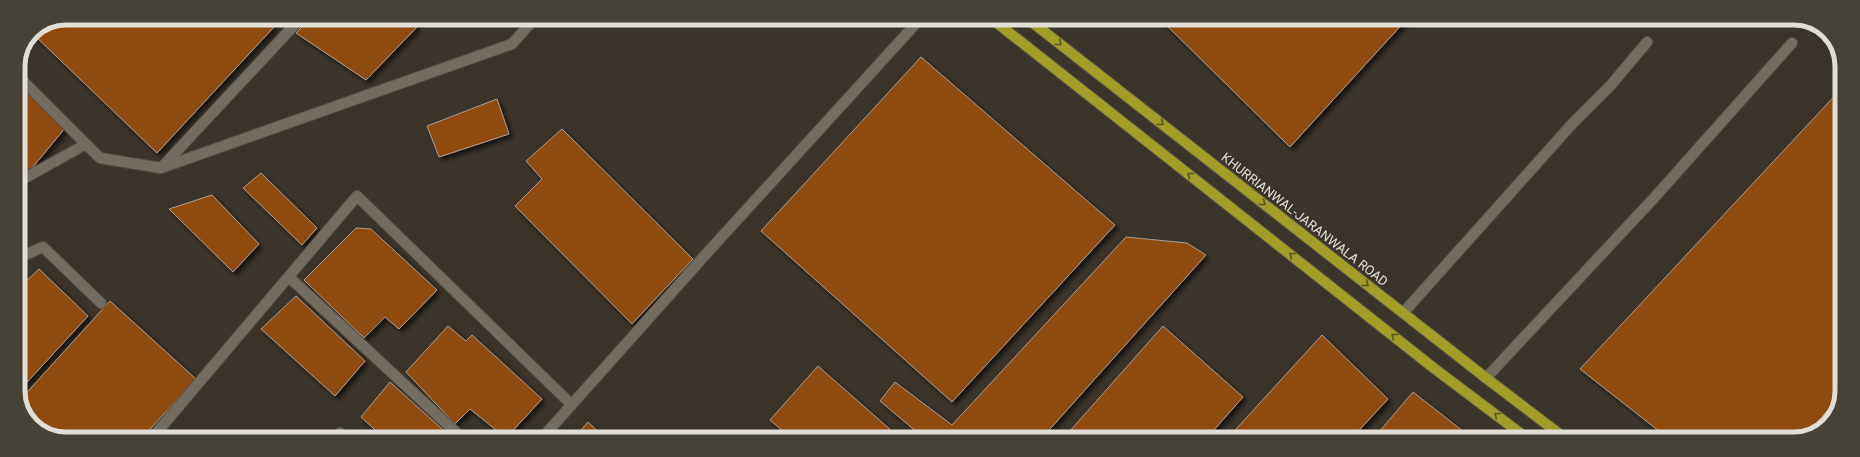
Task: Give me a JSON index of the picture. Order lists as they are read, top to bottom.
{
  "streets": {
    "main road": ["KHURRIANWAL-JARANWALA ROAD"]
  }
}
